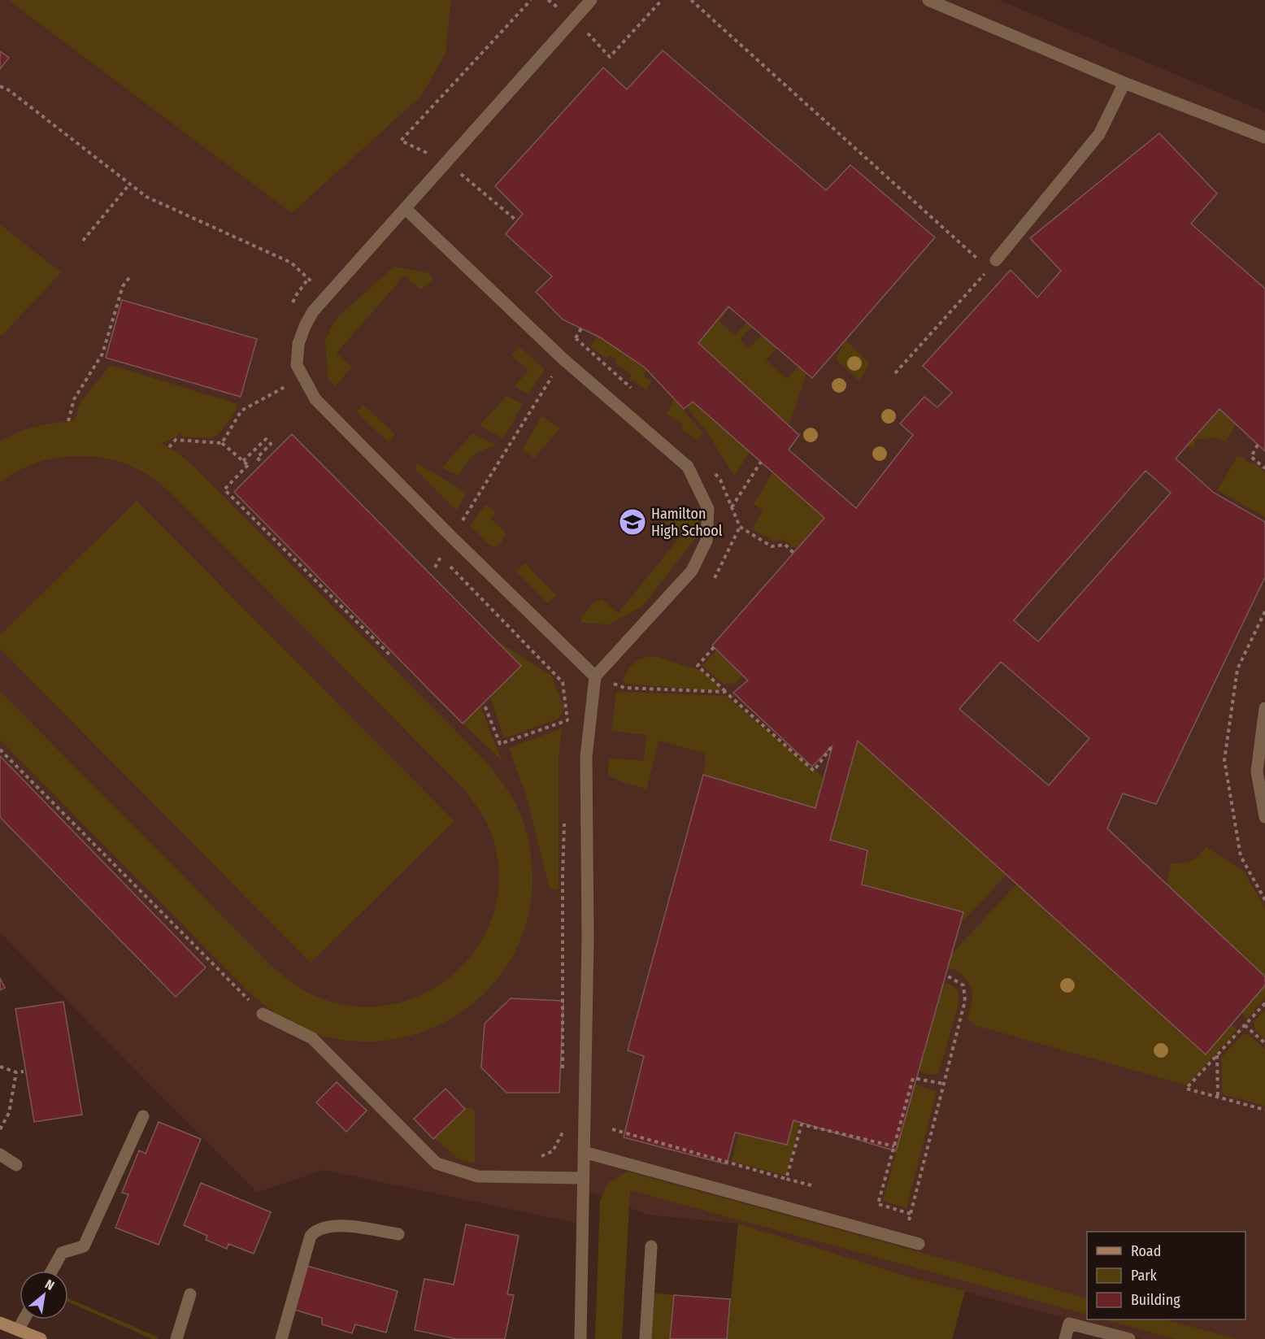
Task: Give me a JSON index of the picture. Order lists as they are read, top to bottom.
{
  "places": {
    "school or university": ["Hamilton High School"]
  },
  "legend": ["Road", "Park", "Building"],
  "north": "top right"
}
